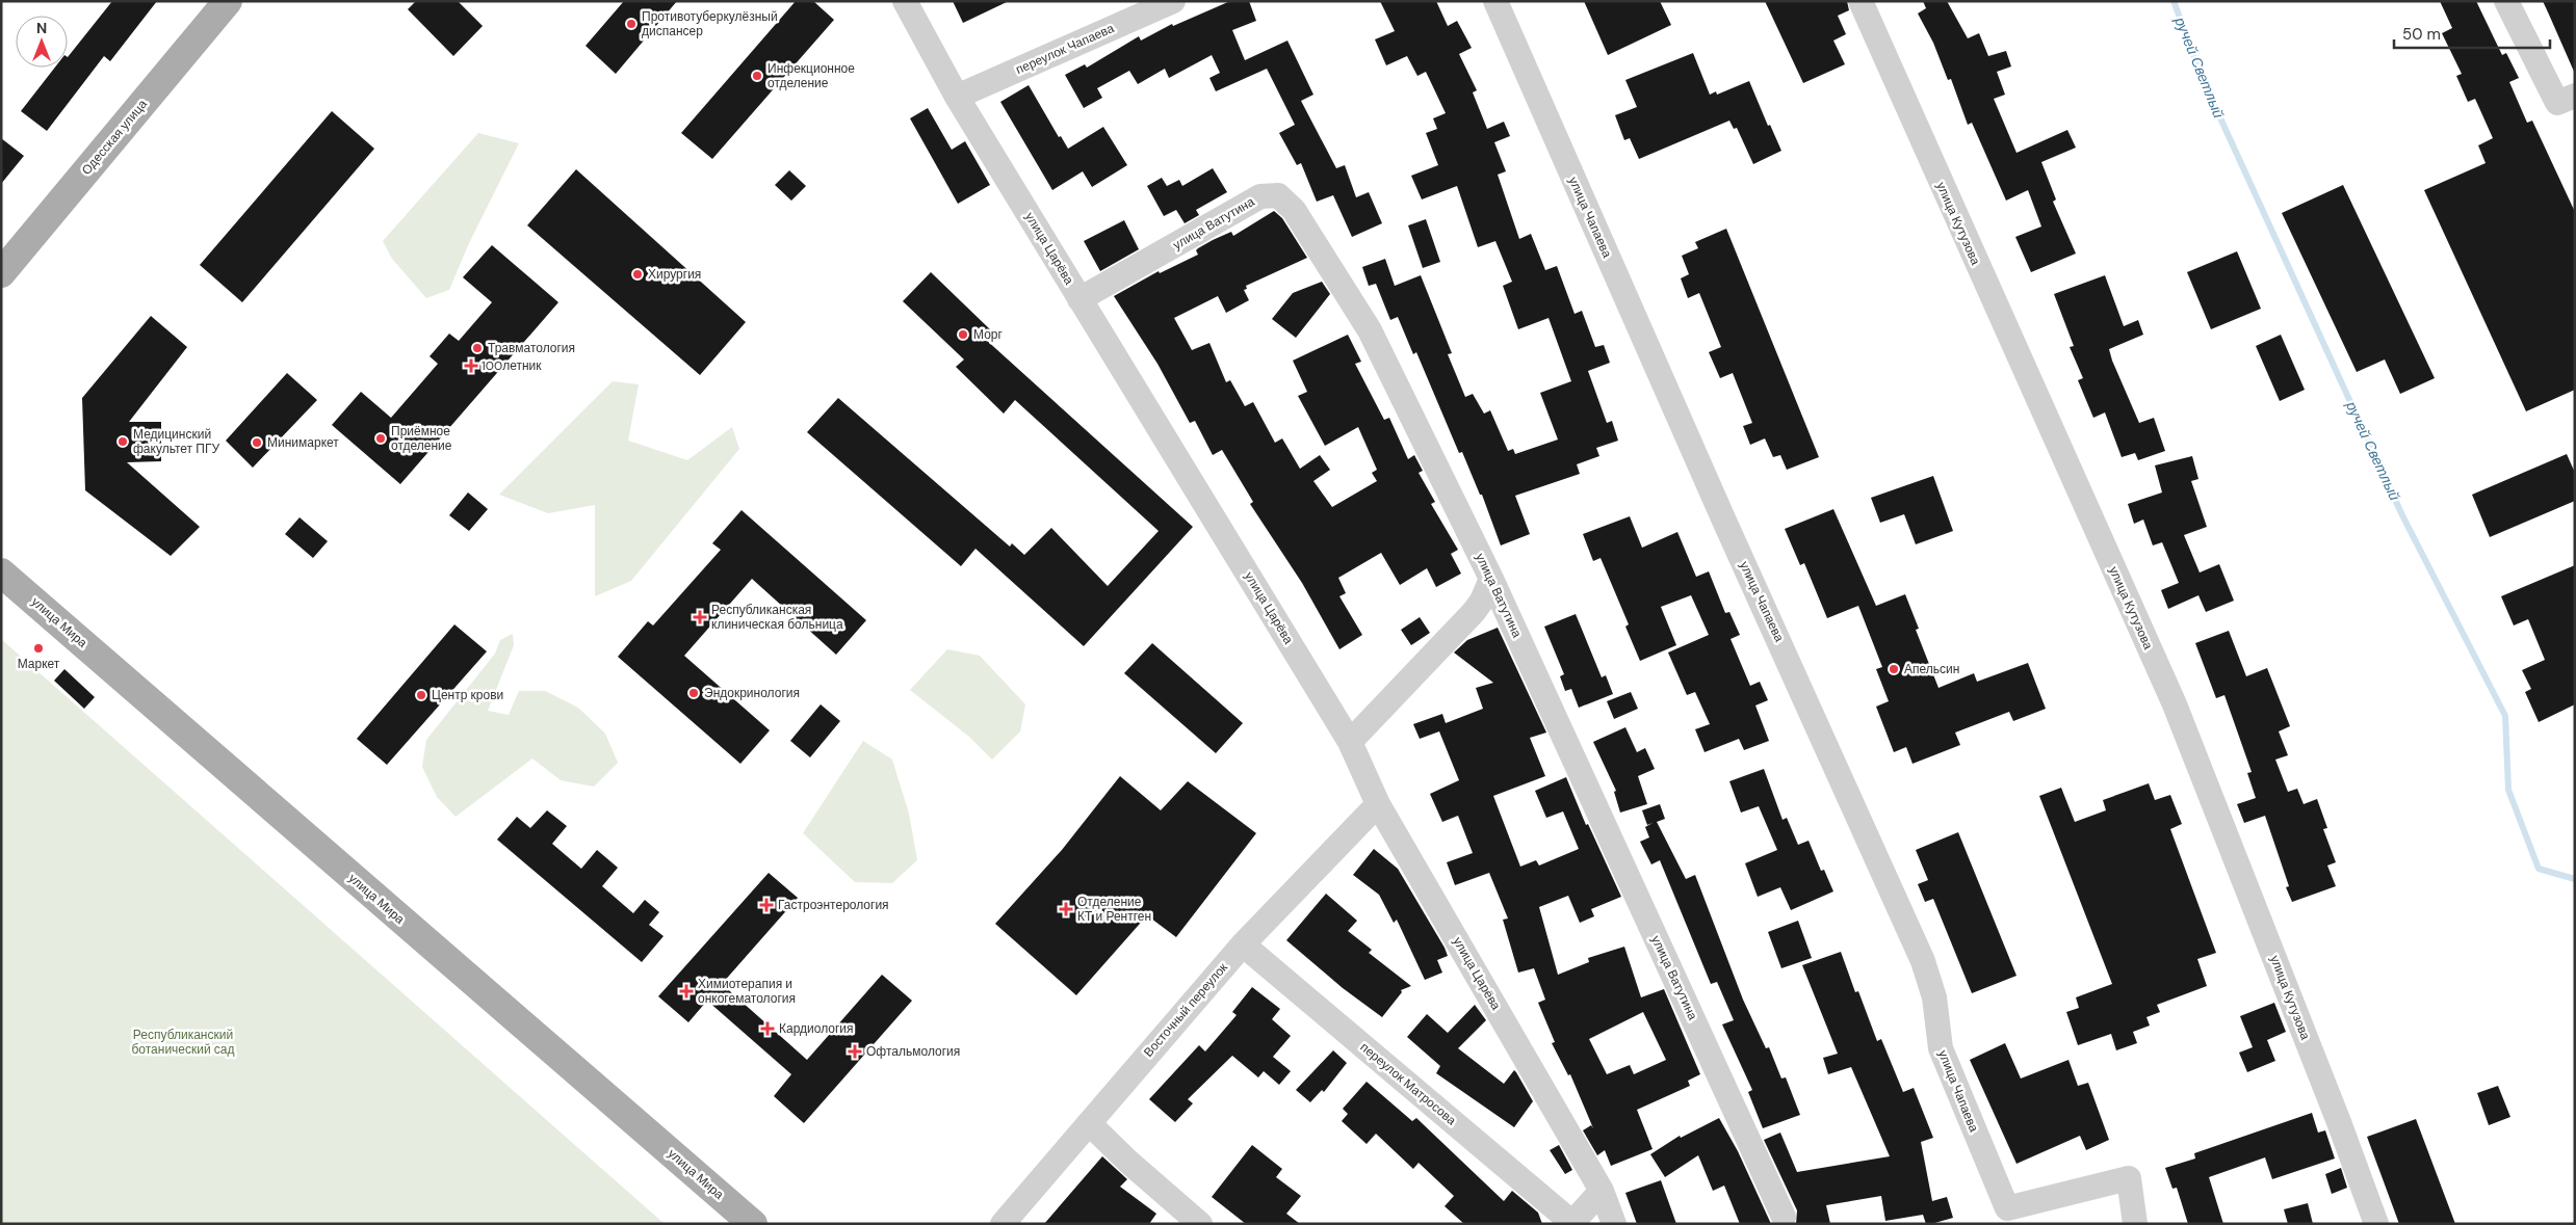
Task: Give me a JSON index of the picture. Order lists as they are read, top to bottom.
{
  "streets": {
    "main road": ["Одесская улица", "улица Мира"],
    "street": [
      "переулок Чапаева",
      "улица Чапаева",
      "улица Ватутина",
      "улица Кутузова",
      "улица Царёва",
      "Восточный переулок",
      "переулок Матросова"
    ]
  },
  "crossings": [
    ["переулок Чапаева", "улица Царёва"],
    ["улица Ватутина", "улица Царёва"],
    ["улица Царёва", "Восточный переулок"],
    ["Восточный переулок", "переулок Матросова"]
  ],
  "water": ["ручей Светлый"],
  "parks": ["Республиканский ботанический сад"],
  "places": {
    "other": [
      "Противотуберкулёзный диспансер",
      "Инфекционное отделение",
      "Хирургия",
      "Морг",
      "Травматология",
      "Приёмное отделение",
      "Медицинский факультет ПГУ",
      "Минимаркет",
      "Маркет",
      "Апельсин",
      "Эндокринология",
      "Центр крови"
    ],
    "health": [
      "100летник",
      "Республиканская клиническая больница",
      "Гастроэнтерология",
      "Отделение КТ и Рентген",
      "Химиотерапия и онкогематология",
      "Кардиология",
      "Офтальмология"
    ]
  },
  "scale_bar": "50 m",
  "north": "top"
}
